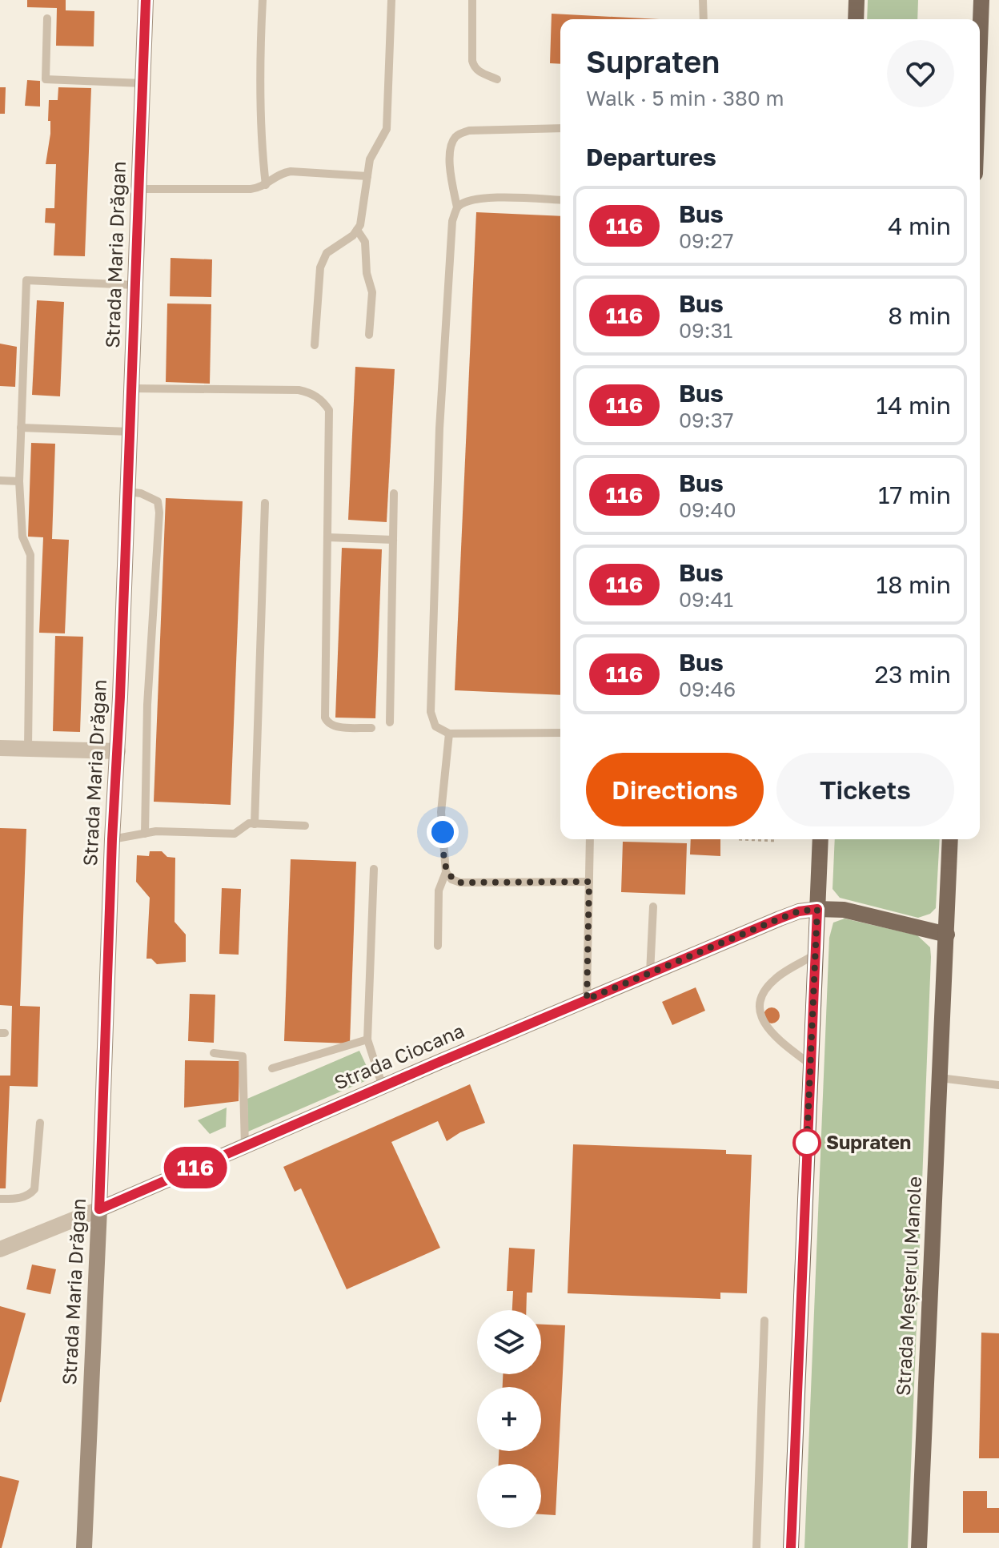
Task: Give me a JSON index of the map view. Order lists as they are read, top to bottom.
{
  "streets": {
    "main road": ["Strada Maria Drăgan", "Strada Ciocana", "Strada Meșterul Manole"]
  },
  "crossings": [
    ["Strada Maria Drăgan", "Strada Ciocana"]
  ],
  "places": ["Supraten"],
  "lines": ["bus line 116"],
  "page": {
    "on_map": "116",
    "heading": [
      ["Supraten", "Walk · 5 min · 380 m"],
      "Departures"
    ],
    "list": [
      {
        "mark": "116",
        "name": "Bus",
        "note": "09:27",
        "value": "4 min"
      },
      {
        "mark": "116",
        "name": "Bus",
        "note": "09:31",
        "value": "8 min"
      },
      {
        "mark": "116",
        "name": "Bus",
        "note": "09:37",
        "value": "14 min"
      },
      {
        "mark": "116",
        "name": "Bus",
        "note": "09:40",
        "value": "17 min"
      },
      {
        "mark": "116",
        "name": "Bus",
        "note": "09:41",
        "value": "18 min"
      },
      {
        "mark": "116",
        "name": "Bus",
        "note": "09:46",
        "value": "23 min"
      }
    ],
    "buttons": ["Directions", "Tickets"],
    "map_buttons": ["+", "−"]
  }
}
